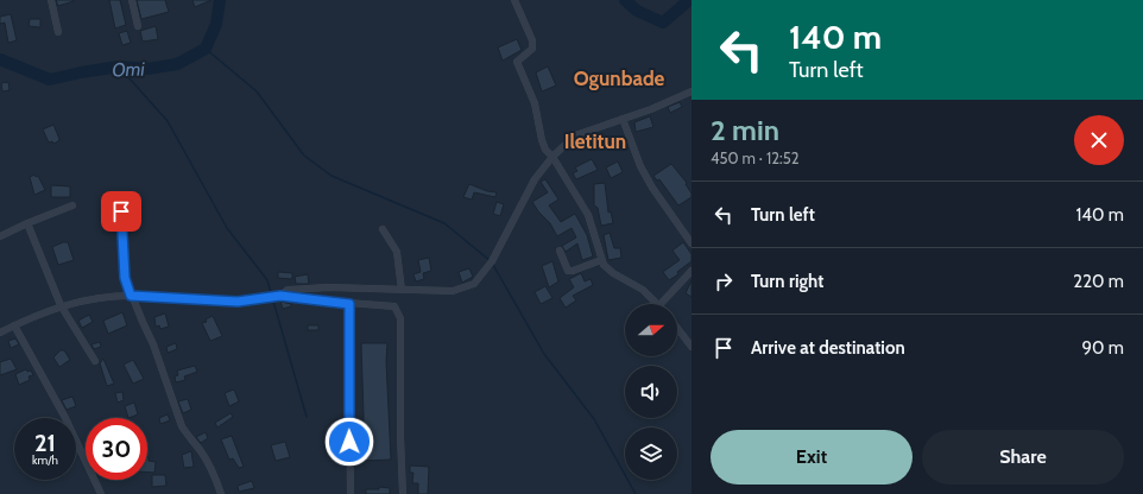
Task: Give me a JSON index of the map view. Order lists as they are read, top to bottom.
{
  "districts": ["Ogunbade", "Iletitun"],
  "water": ["Omi"],
  "north": "right",
  "page": {
    "turn": ["140 m", "Turn left"],
    "heading": ["2 min", "450 m · 12:52"],
    "list": [
      {
        "name": "Turn left",
        "value": "140 m"
      },
      {
        "name": "Turn right",
        "value": "220 m"
      },
      {
        "name": "Arrive at destination",
        "value": "90 m"
      }
    ],
    "speed": "21 km/h",
    "limit": "30",
    "buttons": ["Exit", "Share"]
  }
}
